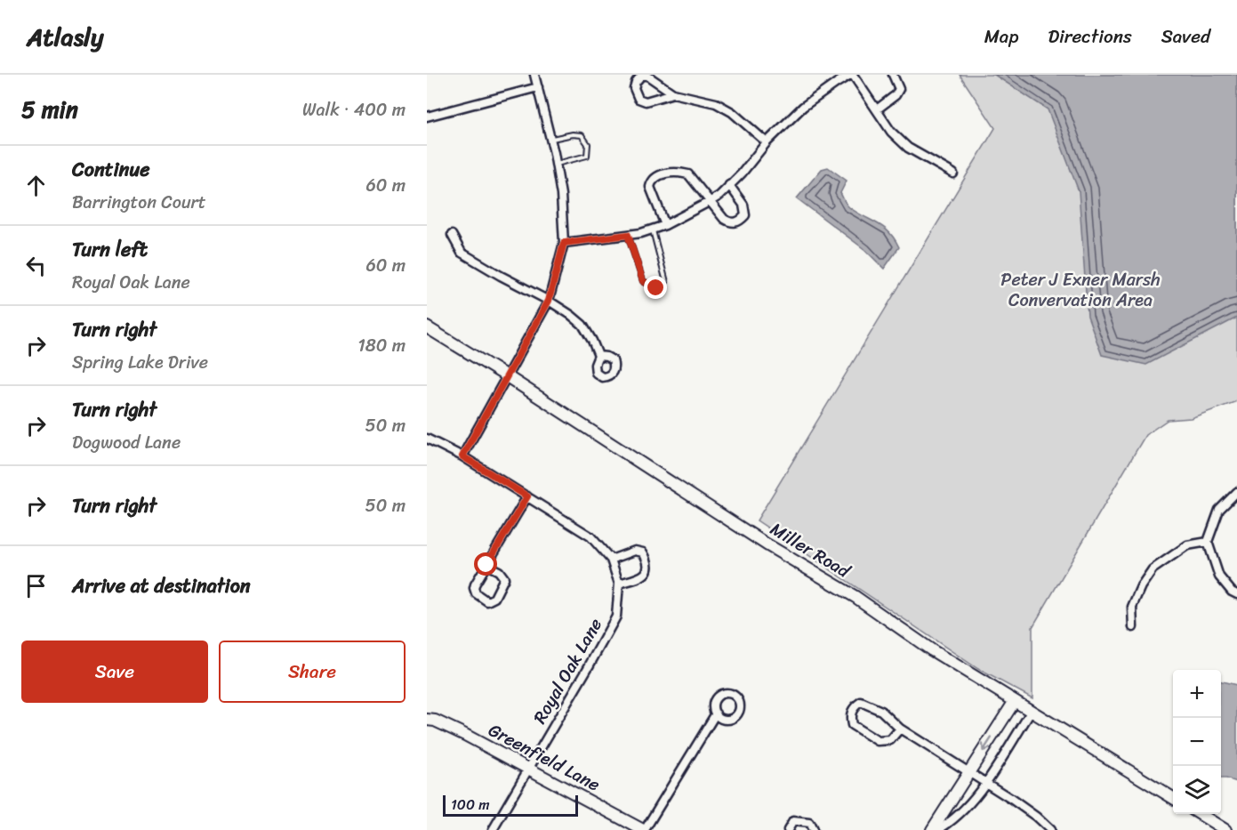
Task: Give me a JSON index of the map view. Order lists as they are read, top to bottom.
{
  "streets": {
    "street": ["Miller Road", "Royal Oak Lane", "Greenfield Lane"]
  },
  "crossings": [
    ["Royal Oak Lane", "Greenfield Lane"]
  ],
  "parks": ["Peter J Exner Marsh Convervation Area"],
  "scale_bar": "100 m",
  "page": {
    "header": "Atlasly",
    "nav": ["Map", "Directions", "Saved"],
    "heading": ["5 min", "Walk · 400 m"],
    "list": [
      ["Continue", "Barrington Court", "60 m"],
      ["Turn left", "Royal Oak Lane", "60 m"],
      ["Turn right", "Spring Lake Drive", "180 m"],
      ["Turn right", "Dogwood Lane", "50 m"],
      ["Turn right", "50 m"],
      "Arrive at destination"
    ],
    "buttons": ["Save", "Share"],
    "map_buttons": ["+", "−"],
    "scale": "100 m"
  }
}
